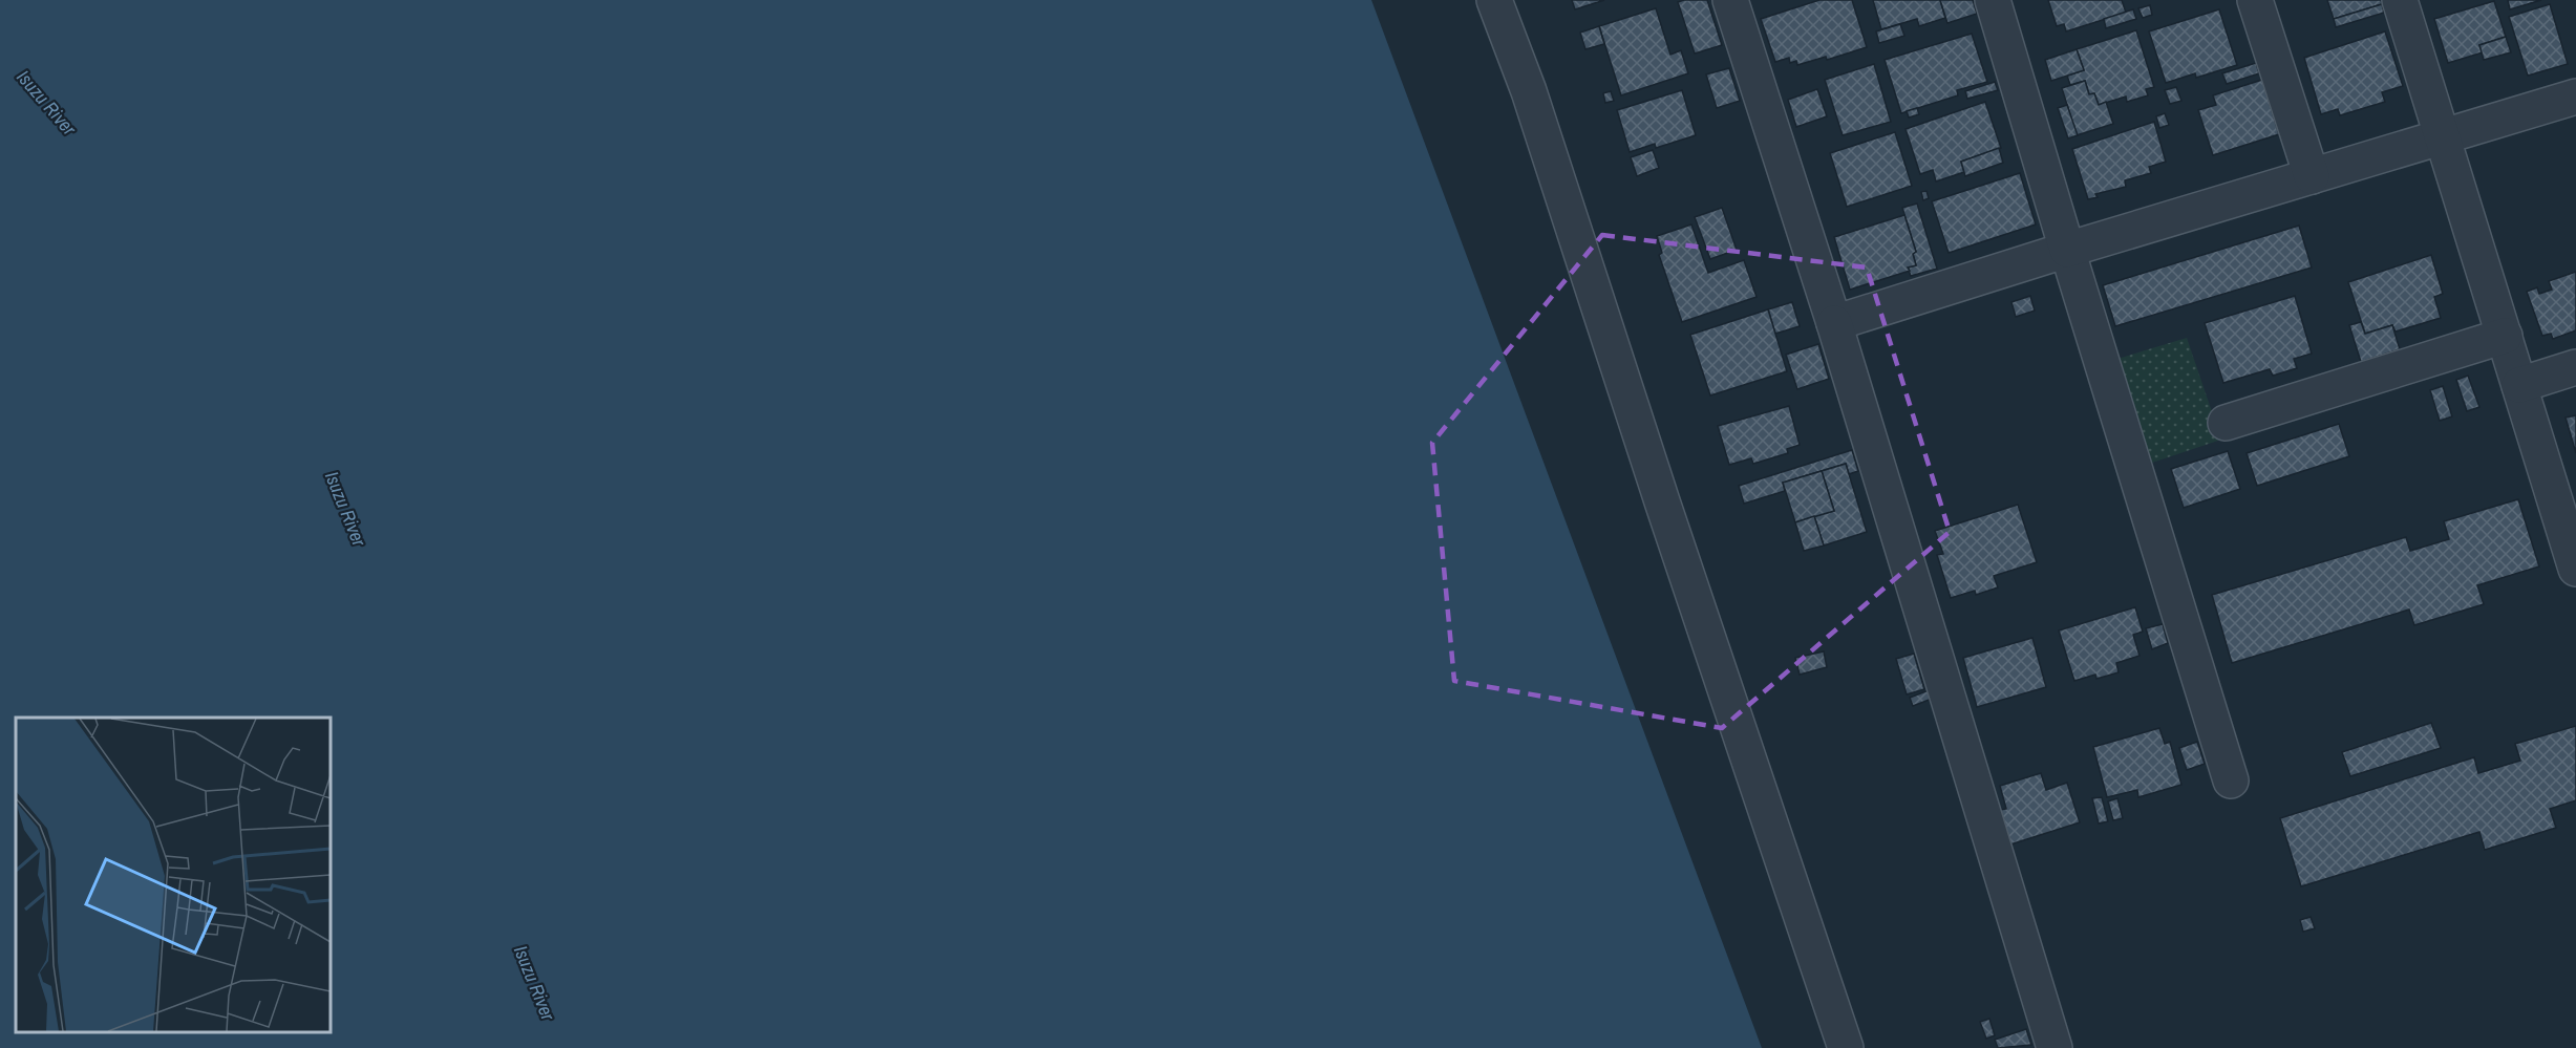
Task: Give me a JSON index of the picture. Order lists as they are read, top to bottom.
{
  "water": ["Isuzu River"]
}
